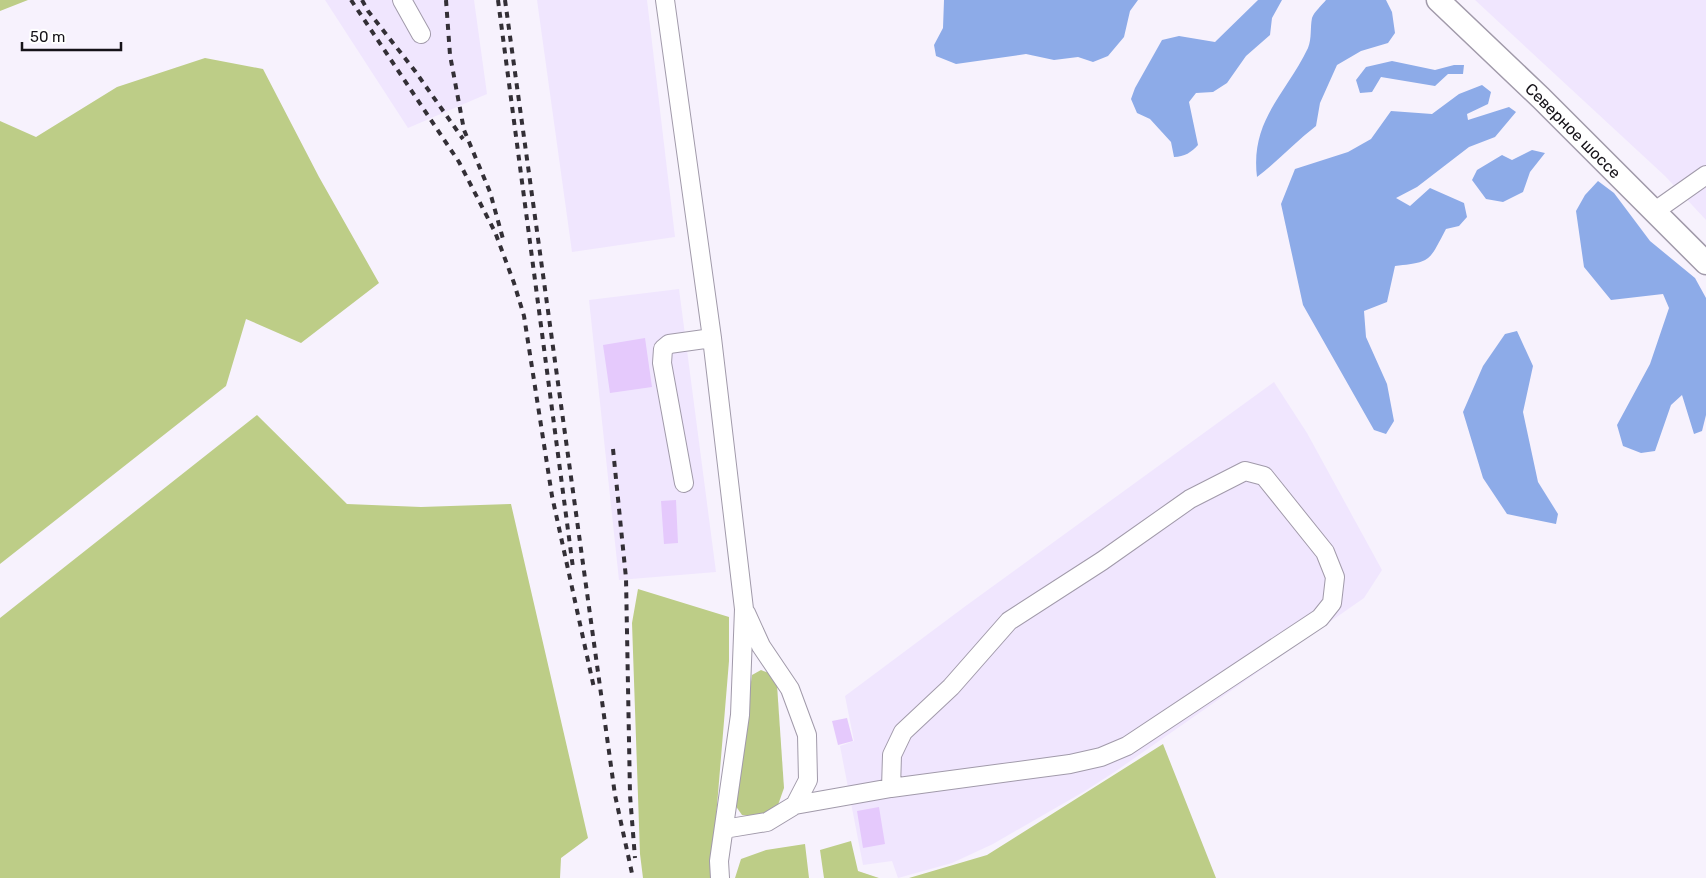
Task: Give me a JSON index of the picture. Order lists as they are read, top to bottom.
{
  "streets": {
    "main road": ["Северное шоссе"]
  },
  "scale_bar": "50 m"
}
